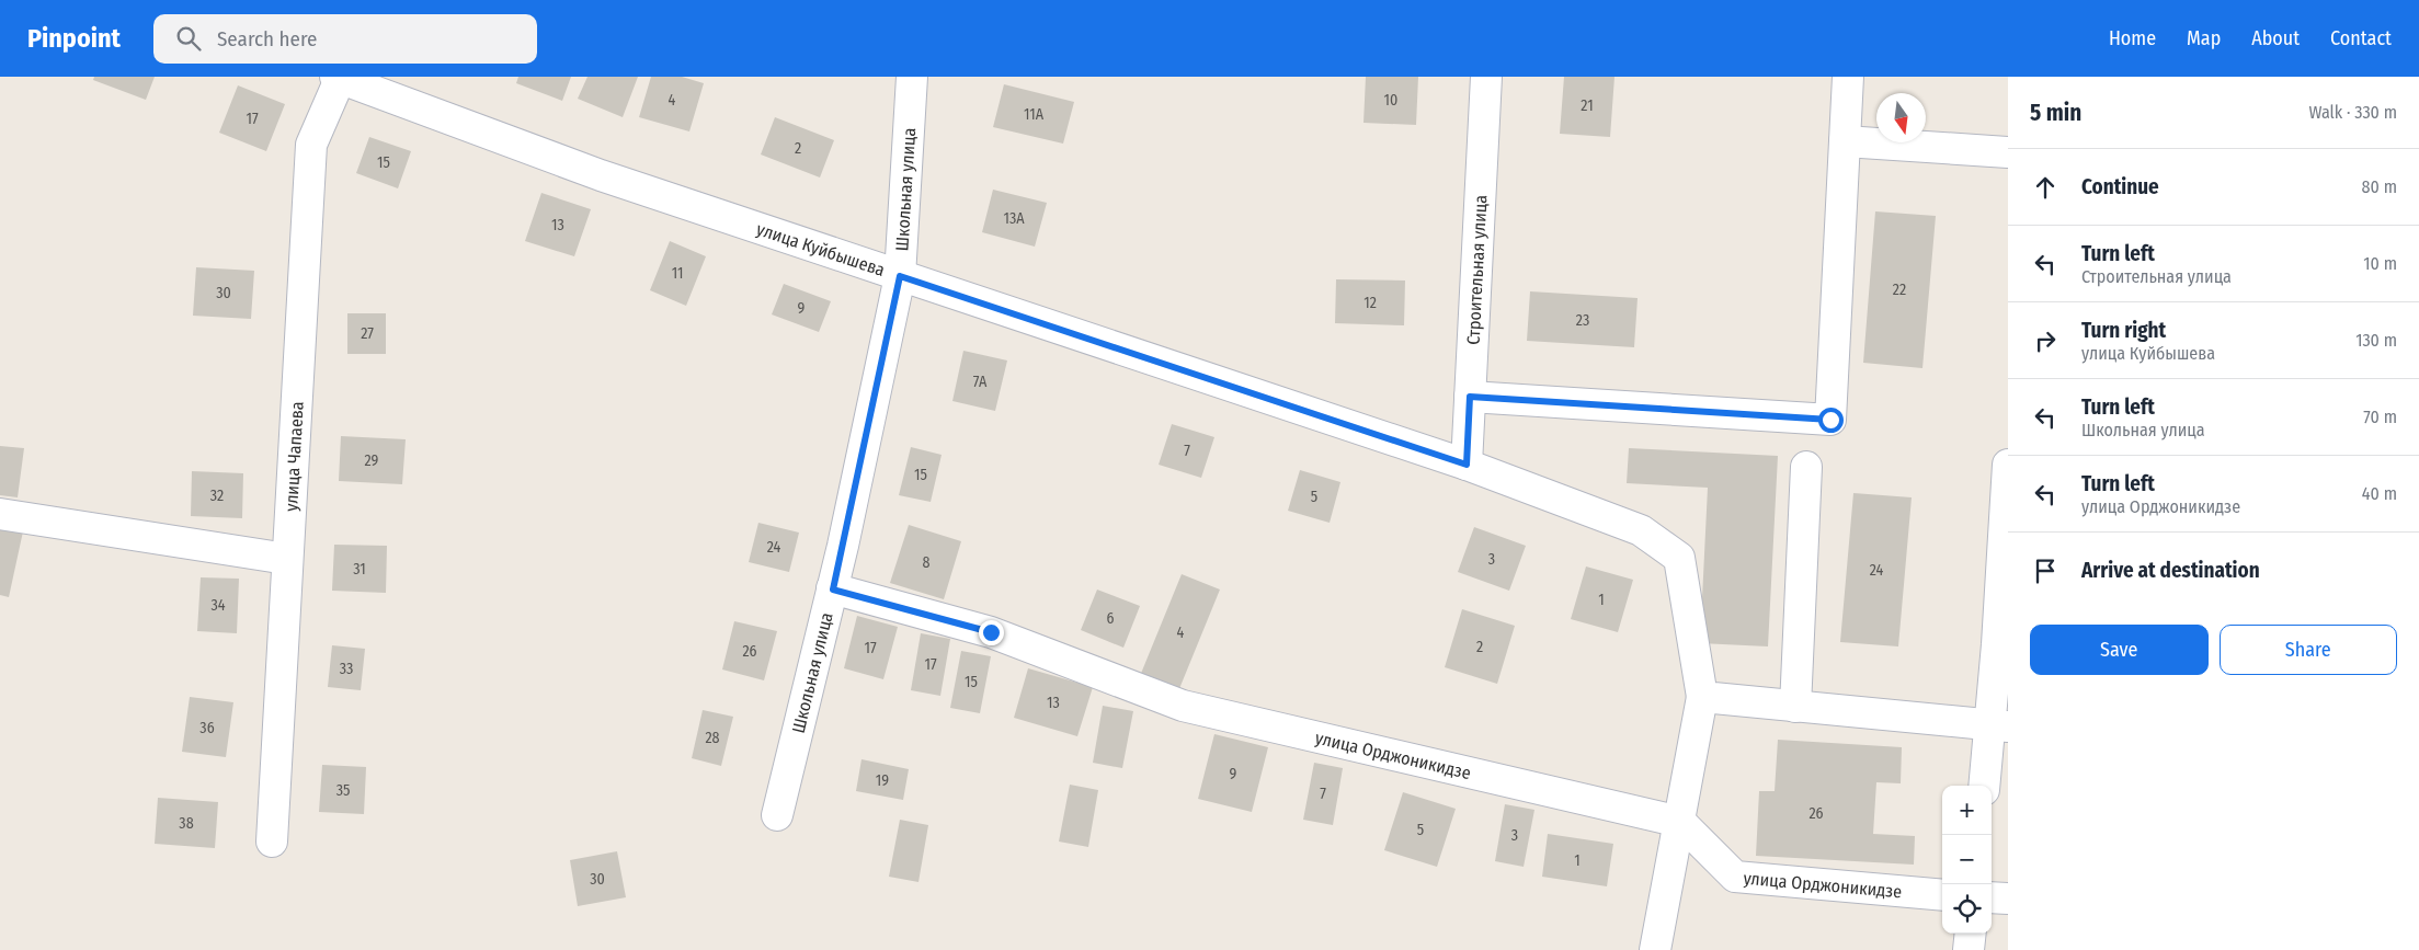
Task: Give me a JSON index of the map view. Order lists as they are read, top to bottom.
{
  "streets": {
    "street": [
      "Школьная улица",
      "улица Куйбышева",
      "Строительная улица",
      "улица Чапаева",
      "улица Орджоникидзе"
    ]
  },
  "crossings": [
    ["Школьная улица", "улица Куйбышева"],
    ["Школьная улица", "улица Орджоникидзе"],
    ["улица Куйбышева", "Строительная улица"],
    ["улица Куйбышева", "улица Чапаева"],
    ["улица Куйбышева", "улица Орджоникидзе"]
  ],
  "house_numbers": [
    "4",
    "10",
    "21",
    "11А",
    "17",
    "2",
    "15",
    "13А",
    "13",
    "11",
    "22",
    "30",
    "12",
    "9",
    "23",
    "27",
    "7А",
    "7",
    "29",
    "15",
    "32",
    "5",
    "24",
    "3",
    "8",
    "31",
    "24",
    "1",
    "34",
    "6",
    "4",
    "2",
    "17",
    "26",
    "17",
    "33",
    "15",
    "13",
    "36",
    "28",
    "9",
    "19",
    "35",
    "7",
    "26",
    "38",
    "5",
    "3",
    "1",
    "30"
  ],
  "north": "bottom",
  "page": {
    "header": "Pinpoint",
    "search": "Search here",
    "nav": [
      "Home",
      "Map",
      "About",
      "Contact"
    ],
    "heading": ["5 min", "Walk · 330 m"],
    "list": [
      ["Continue", "80 m"],
      ["Turn left", "Строительная улица", "10 m"],
      ["Turn right", "улица Куйбышева", "130 m"],
      ["Turn left", "Школьная улица", "70 m"],
      ["Turn left", "улица Орджоникидзе", "40 m"],
      "Arrive at destination"
    ],
    "buttons": ["Save", "Share"],
    "map_buttons": ["+", "−"]
  }
}
